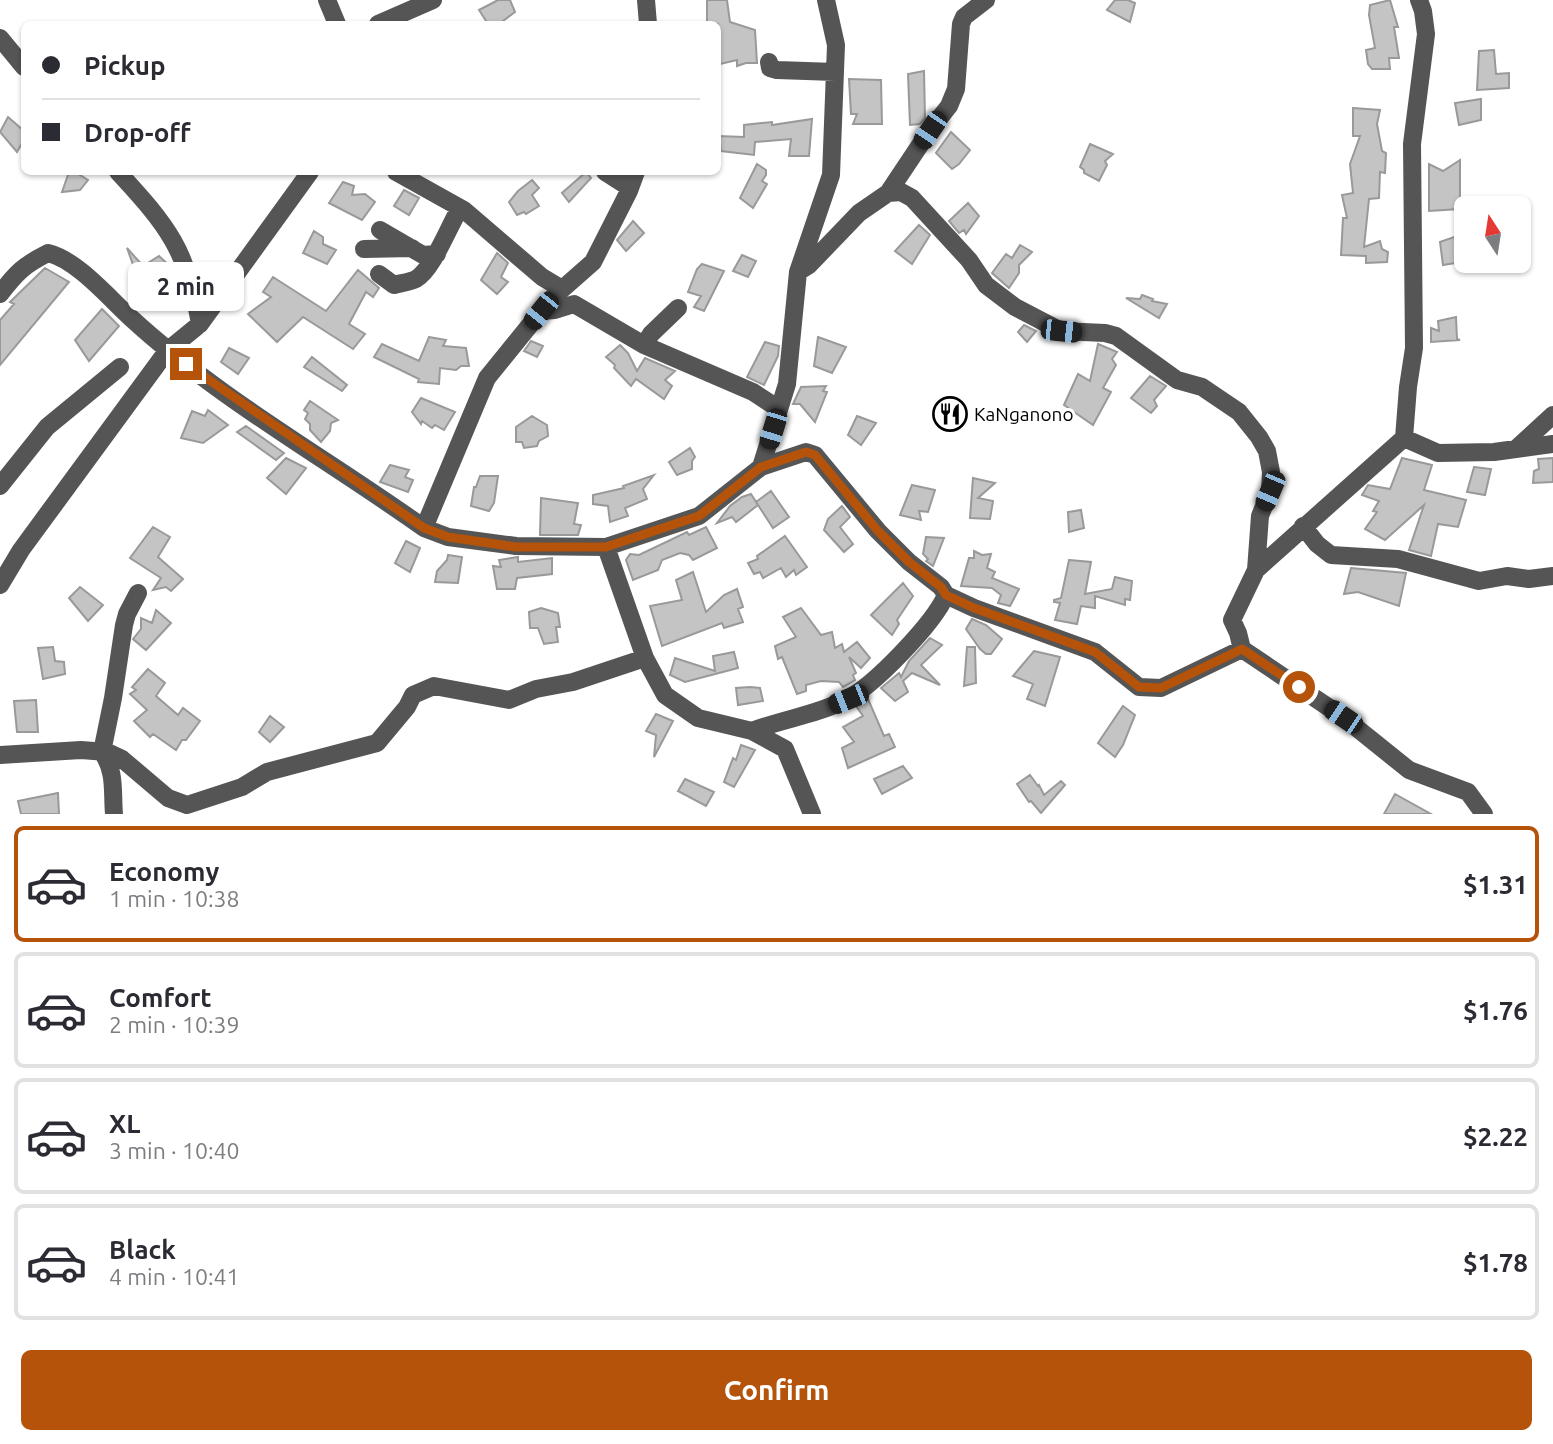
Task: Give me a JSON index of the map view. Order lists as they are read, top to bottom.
{
  "places": {
    "restaurant": ["KaNganono"]
  },
  "north": "top",
  "page": {
    "banner": ["Pickup", "Drop-off"],
    "bubble": "2 min",
    "list": [
      {
        "name": "Economy",
        "note": "1 min · 10:38",
        "value": "$1.31"
      },
      {
        "name": "Comfort",
        "note": "2 min · 10:39",
        "value": "$1.76"
      },
      {
        "name": "XL",
        "note": "3 min · 10:40",
        "value": "$2.22"
      },
      {
        "name": "Black",
        "note": "4 min · 10:41",
        "value": "$1.78"
      }
    ],
    "buttons": "Confirm"
  }
}
